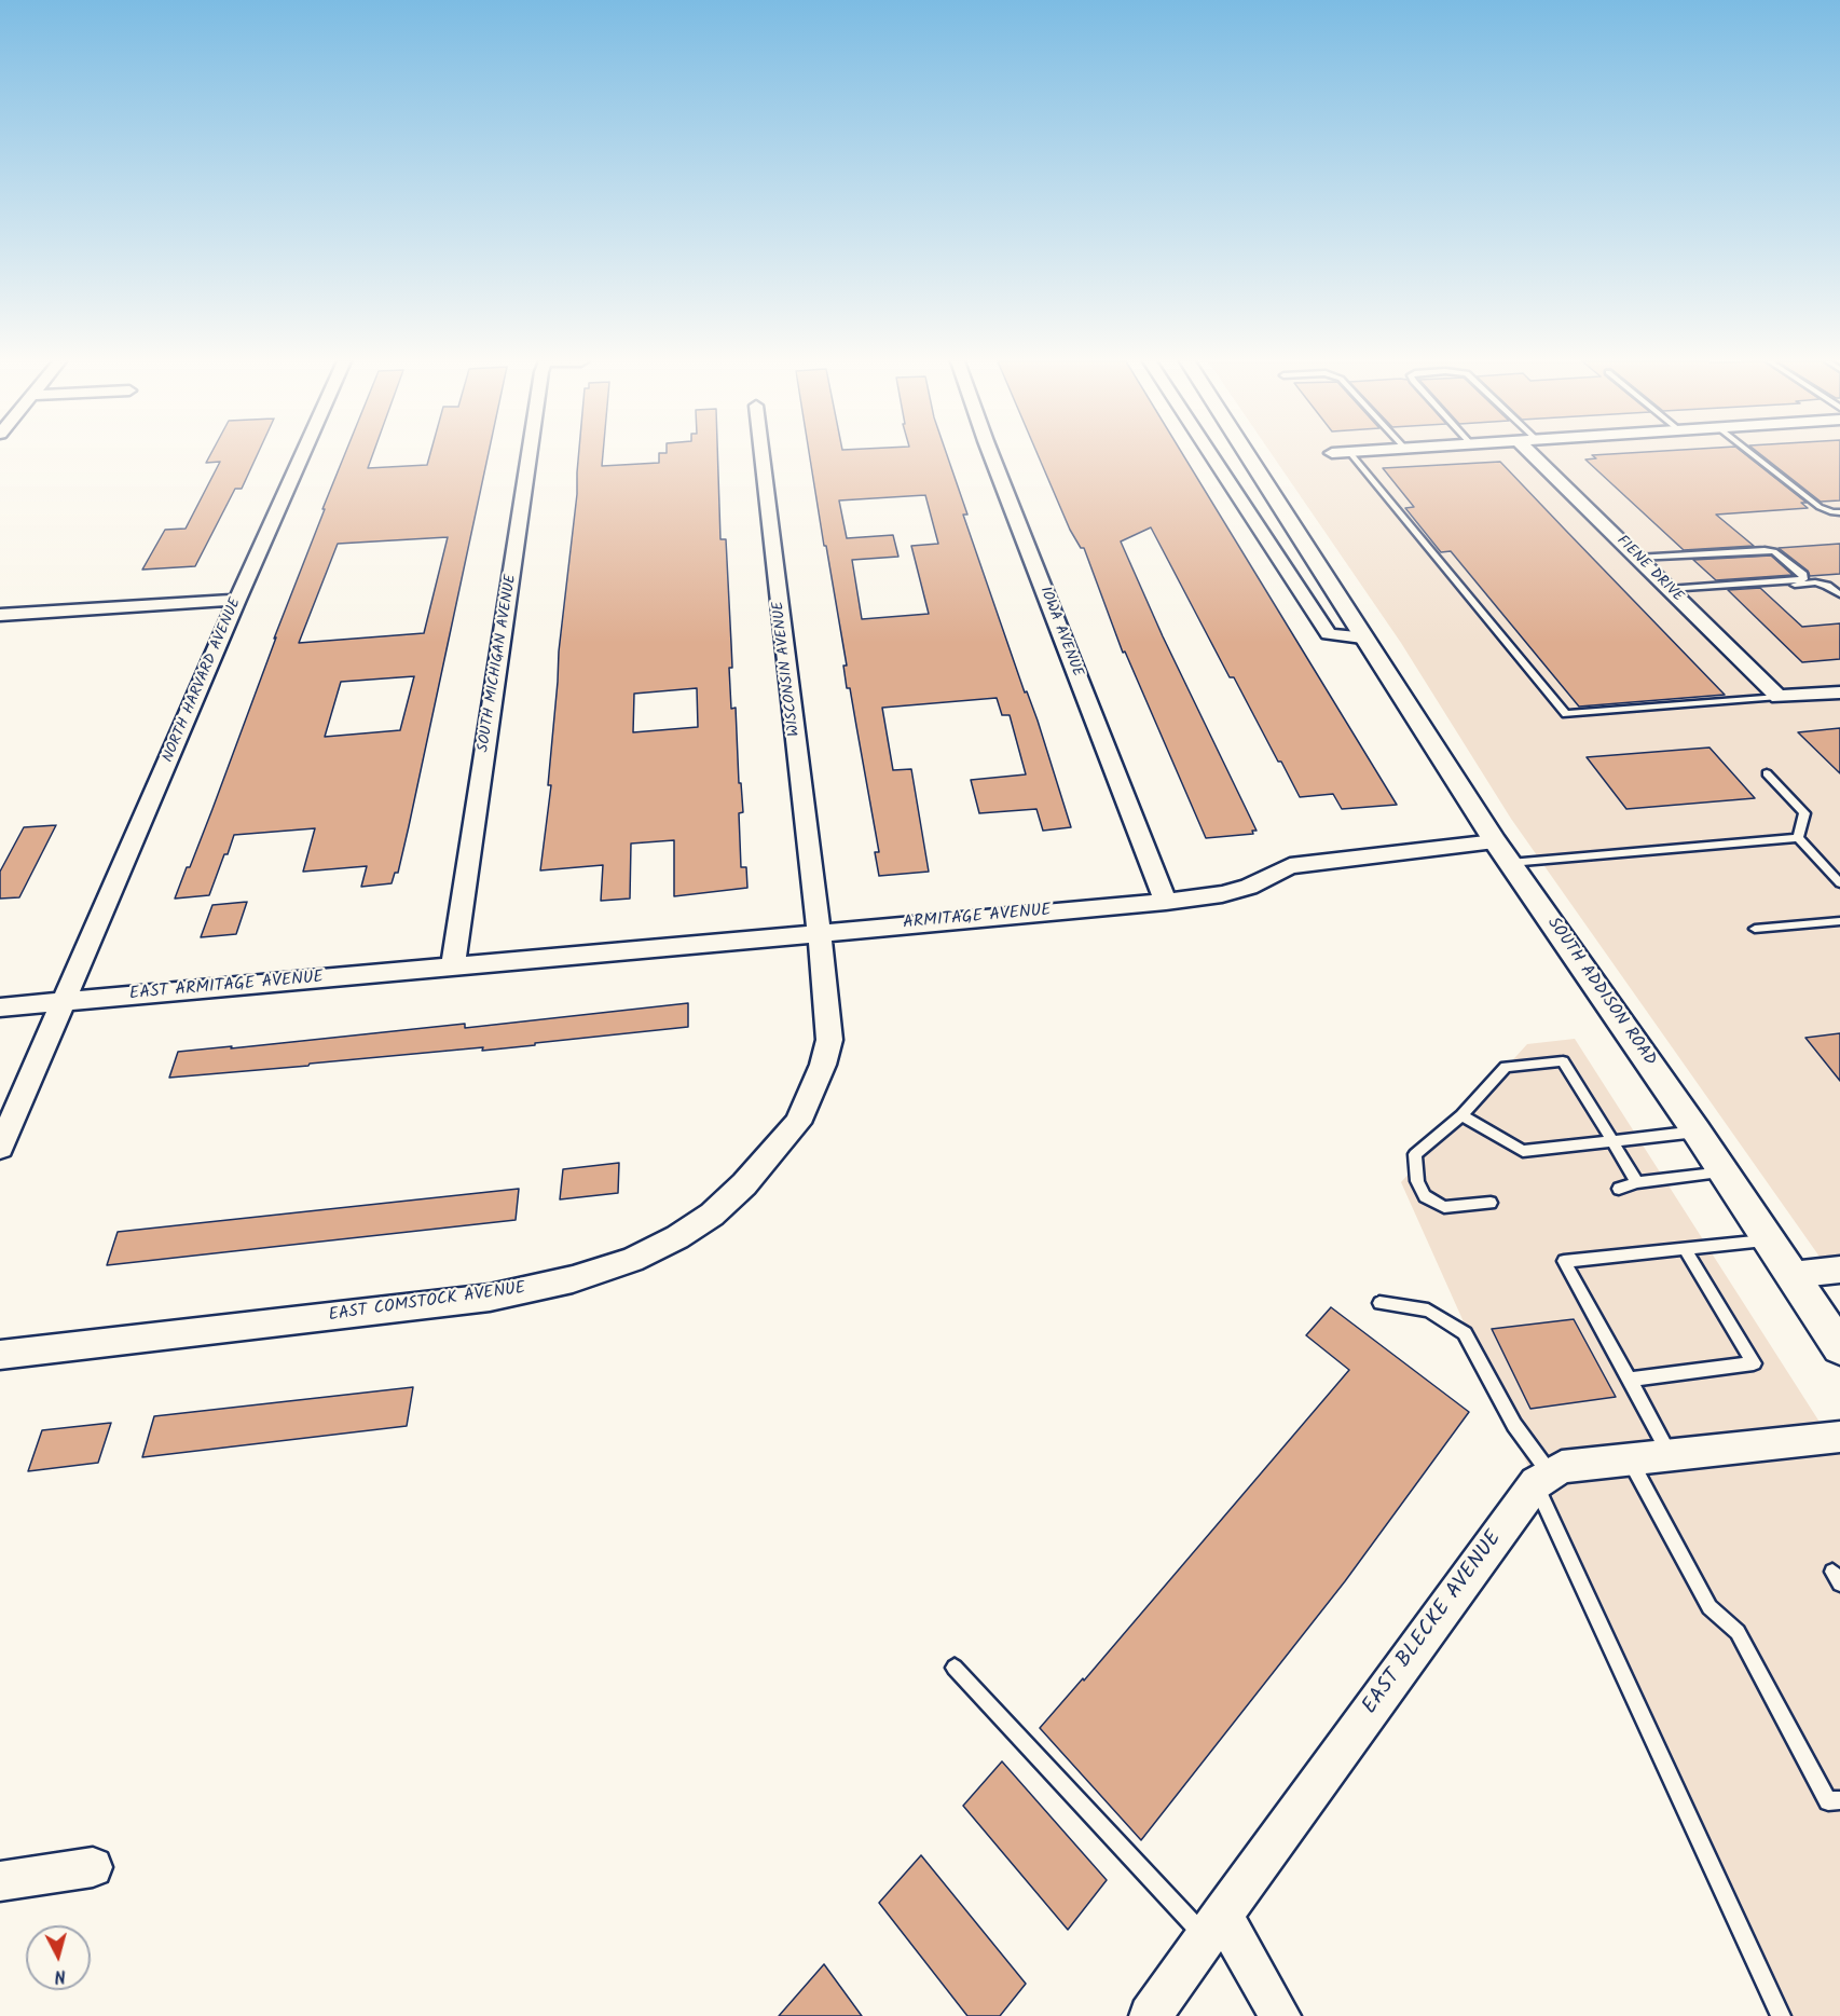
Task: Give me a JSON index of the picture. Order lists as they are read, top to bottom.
{
  "streets": {
    "street": [
      "FIENE DRIVE",
      "IOWA AVENUE",
      "SOUTH MICHIGAN AVENUE",
      "WISCONSIN AVENUE",
      "NORTH HARVARD AVENUE",
      "ARMITAGE AVENUE",
      "EAST ARMITAGE AVENUE",
      "SOUTH ADDISON ROAD",
      "EAST COMSTOCK AVENUE",
      "EAST BLECKE AVENUE"
    ]
  },
  "crossings": [
    ["IOWA AVENUE", "ARMITAGE AVENUE"],
    ["SOUTH MICHIGAN AVENUE", "ARMITAGE AVENUE"],
    ["SOUTH MICHIGAN AVENUE", "EAST ARMITAGE AVENUE"],
    ["WISCONSIN AVENUE", "ARMITAGE AVENUE"],
    ["WISCONSIN AVENUE", "EAST COMSTOCK AVENUE"],
    ["NORTH HARVARD AVENUE", "EAST ARMITAGE AVENUE"],
    ["ARMITAGE AVENUE", "EAST ARMITAGE AVENUE"],
    ["ARMITAGE AVENUE", "SOUTH ADDISON ROAD"],
    ["ARMITAGE AVENUE", "EAST COMSTOCK AVENUE"]
  ],
  "north": "bottom"
}
